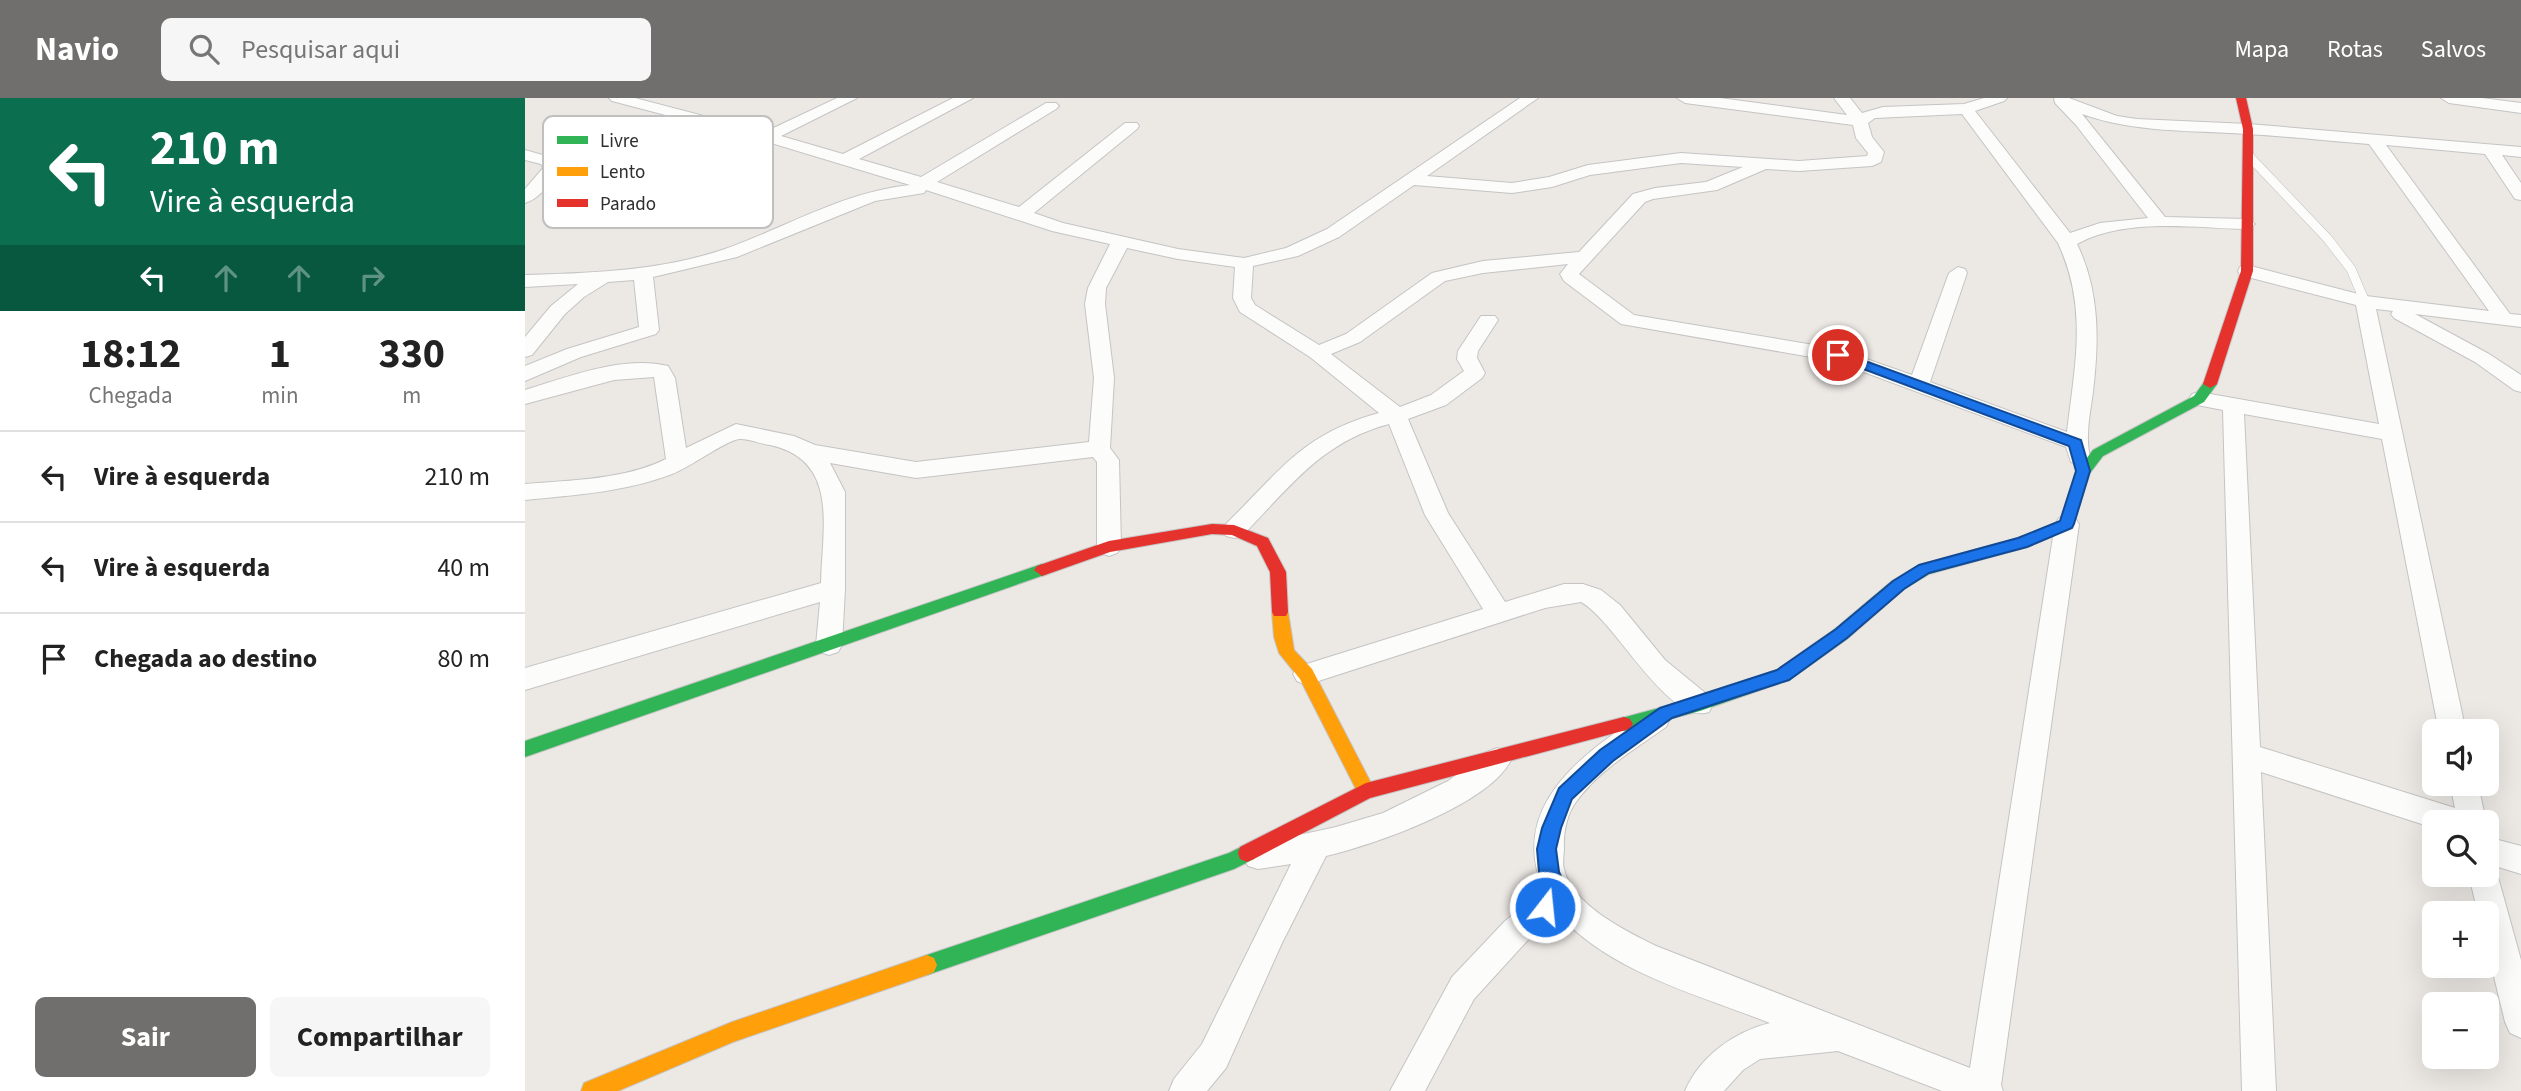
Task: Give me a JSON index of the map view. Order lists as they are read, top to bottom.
{
  "legend": ["Livre", "Lento", "Parado"],
  "page": {
    "header": "Navio",
    "search": "Pesquisar aqui",
    "nav": ["Mapa", "Rotas", "Salvos"],
    "turn": ["210 m", "Vire à esquerda"],
    "eta": [
      "18:12",
      "Chegada",
      "1",
      "min",
      "330",
      "m"
    ],
    "list": [
      {
        "name": "Vire à esquerda",
        "value": "210 m"
      },
      {
        "name": "Vire à esquerda",
        "value": "40 m"
      },
      {
        "name": "Chegada ao destino",
        "value": "80 m"
      }
    ],
    "map_buttons": ["+", "−"],
    "buttons": ["Sair", "Compartilhar"]
  }
}
